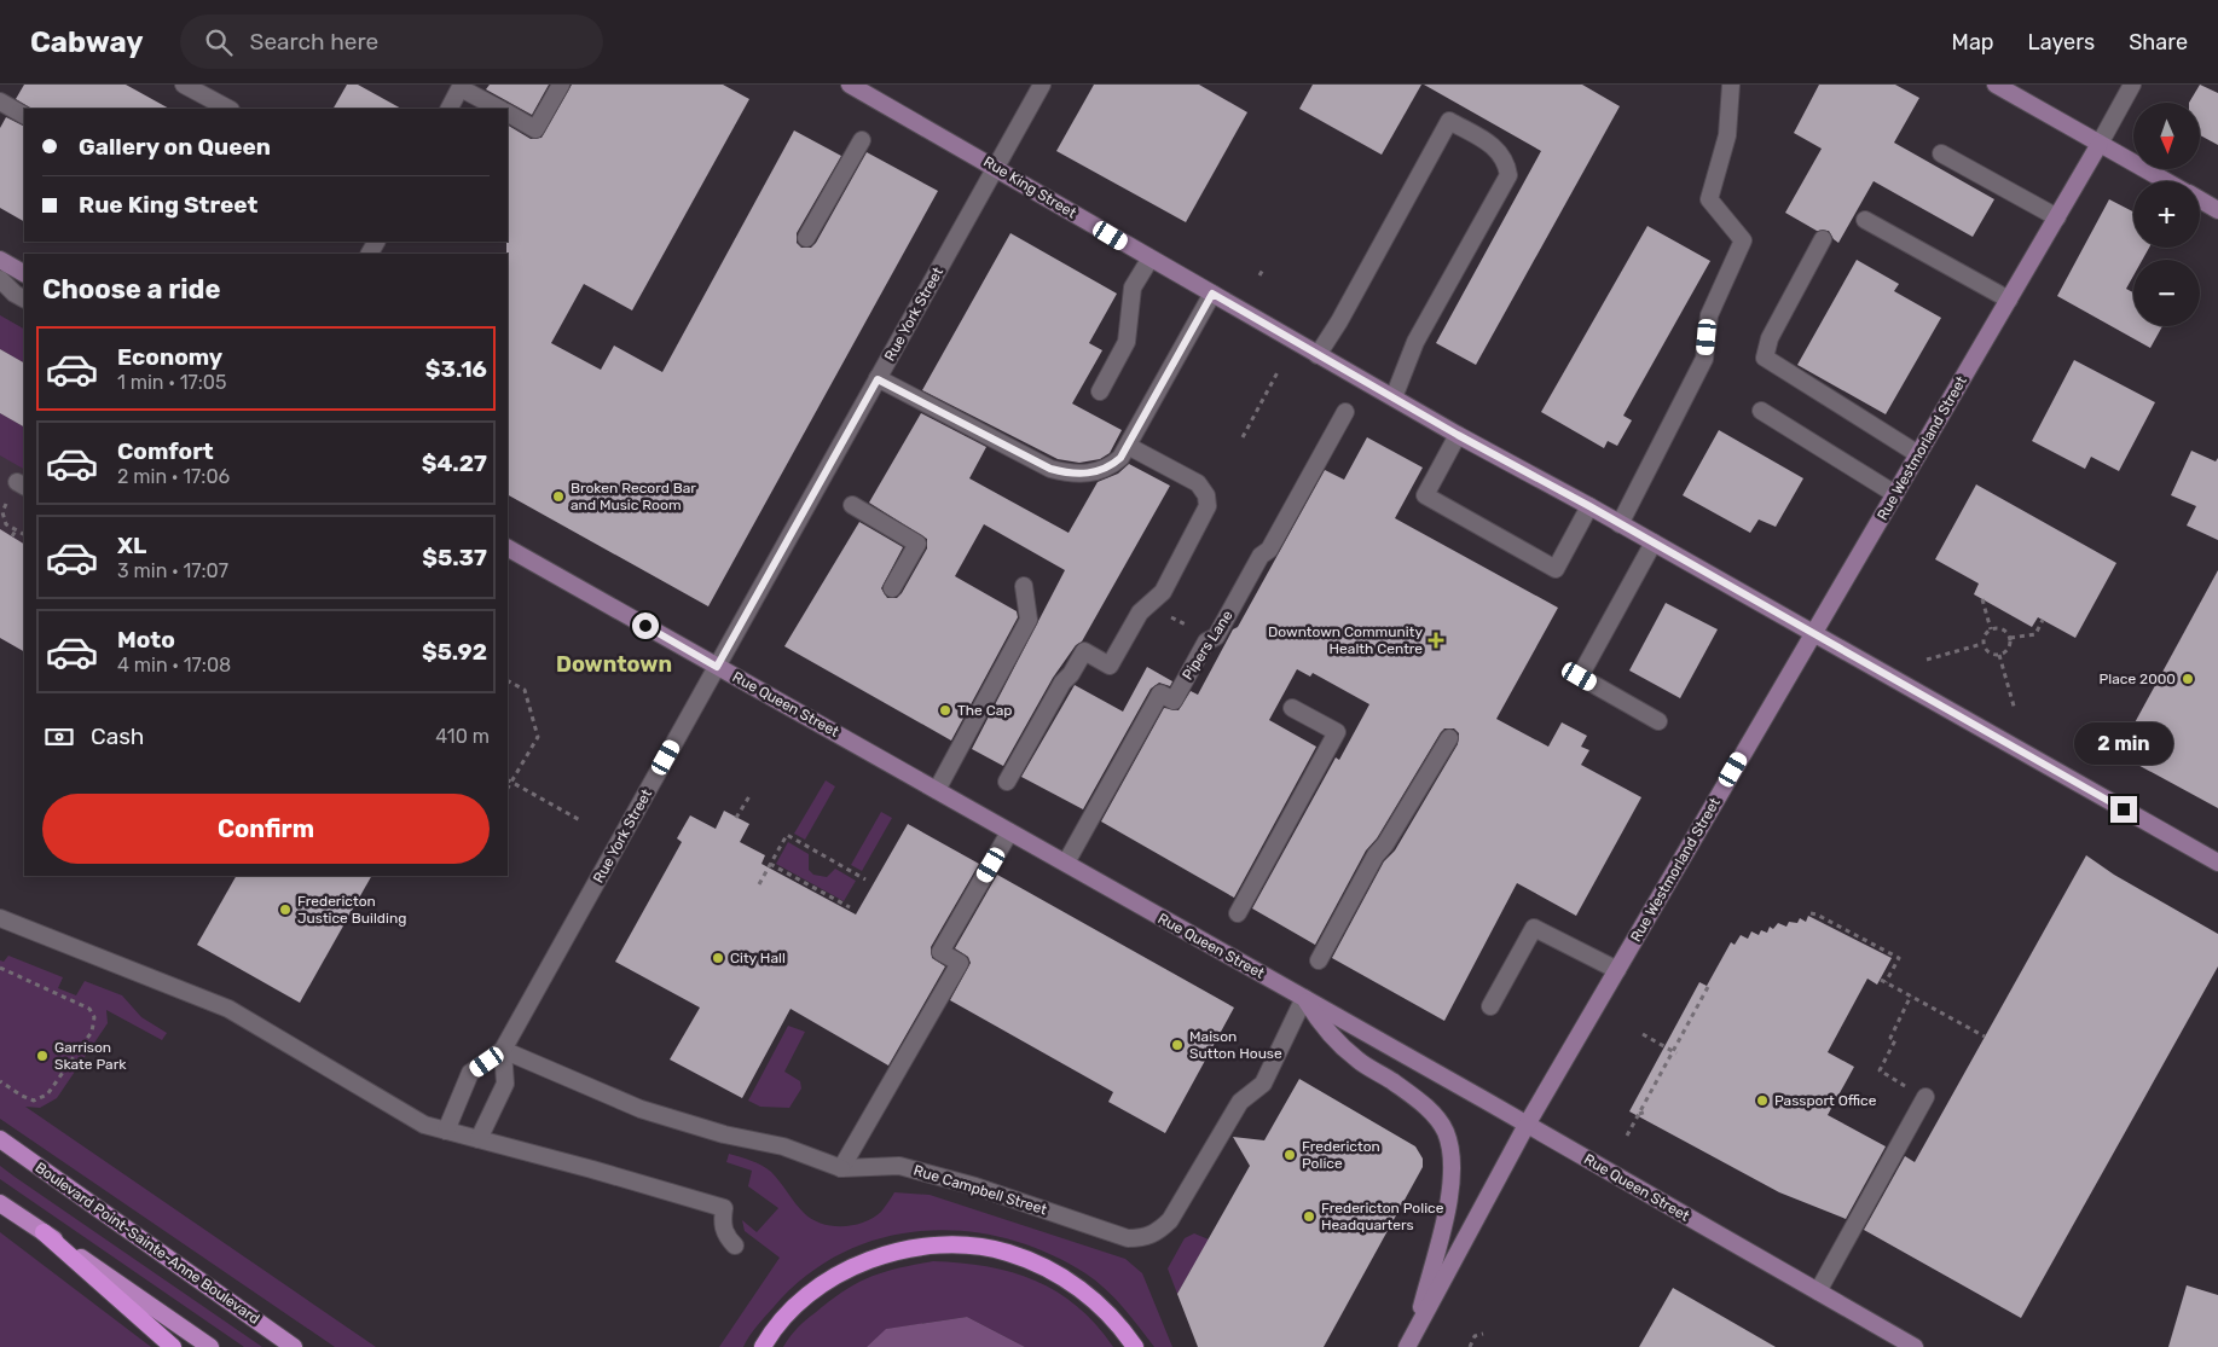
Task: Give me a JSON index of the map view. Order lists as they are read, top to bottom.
{
  "streets": {
    "main road": [
      "Rue King Street",
      "Rue Westmorland Street",
      "Rue Queen Street",
      "Boulevard Point-Sainte-Anne Boulevard"
    ],
    "street": ["Rue York Street", "Pipers Lane", "Rue Campbell Street"]
  },
  "crossings": [
    ["Rue King Street", "Rue York Street"],
    ["Rue King Street", "Rue Westmorland Street"],
    ["Rue York Street", "Rue Queen Street"],
    ["Rue York Street", "Rue Campbell Street"],
    ["Rue Westmorland Street", "Rue Queen Street"],
    ["Pipers Lane", "Rue Queen Street"],
    ["Rue Queen Street", "Rue Campbell Street"]
  ],
  "districts": ["Downtown"],
  "places": {
    "other": [
      "Broken Record Bar and Music Room",
      "Place 2000",
      "The Cap",
      "Fredericton Justice Building",
      "City Hall",
      "Maison Sutton House",
      "Garrison Skate Park",
      "Passport Office",
      "Fredericton Police",
      "Fredericton Police Headquarters"
    ],
    "health": ["Downtown Community Health Centre"]
  },
  "north": "bottom",
  "page": {
    "header": "Cabway",
    "search": "Search here",
    "nav": ["Map", "Layers", "Share"],
    "map_buttons": ["+", "−"],
    "banner": ["Gallery on Queen", "Rue King Street"],
    "heading": "Choose a ride",
    "list": [
      {
        "name": "Economy",
        "note": "1 min · 17:05",
        "value": "$3.16"
      },
      {
        "name": "Comfort",
        "note": "2 min · 17:06",
        "value": "$4.27"
      },
      {
        "name": "XL",
        "note": "3 min · 17:07",
        "value": "$5.37"
      },
      {
        "name": "Moto",
        "note": "4 min · 17:08",
        "value": "$5.92"
      }
    ],
    "pay": ["Cash", "410 m"],
    "bubble": "2 min",
    "buttons": "Confirm"
  }
}
